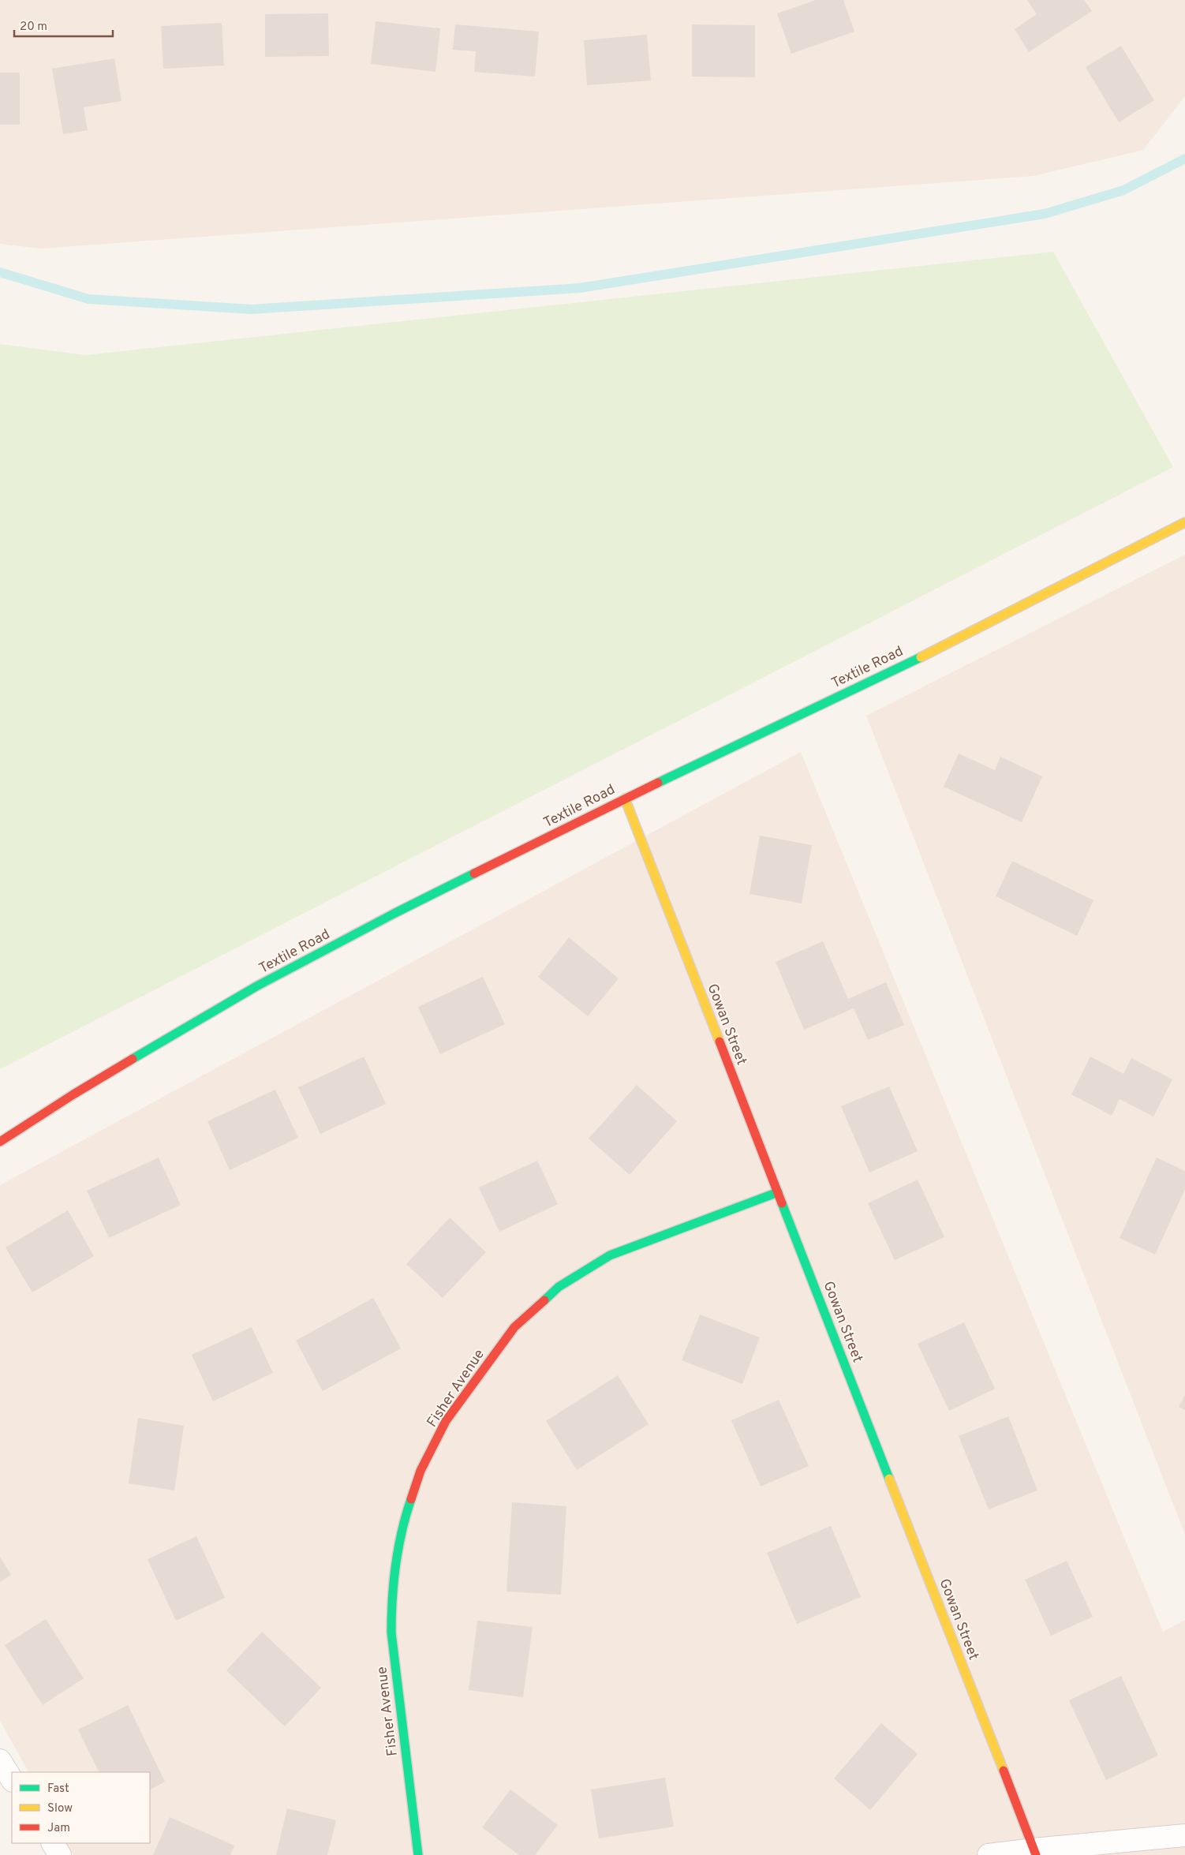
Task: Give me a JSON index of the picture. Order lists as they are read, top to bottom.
{
  "streets": {
    "street": ["Textile Road", "Gowan Street", "Fisher Avenue"]
  },
  "crossings": [
    ["Textile Road", "Gowan Street"],
    ["Gowan Street", "Fisher Avenue"]
  ],
  "legend": ["Fast", "Slow", "Jam"],
  "scale_bar": "20 m"
}
